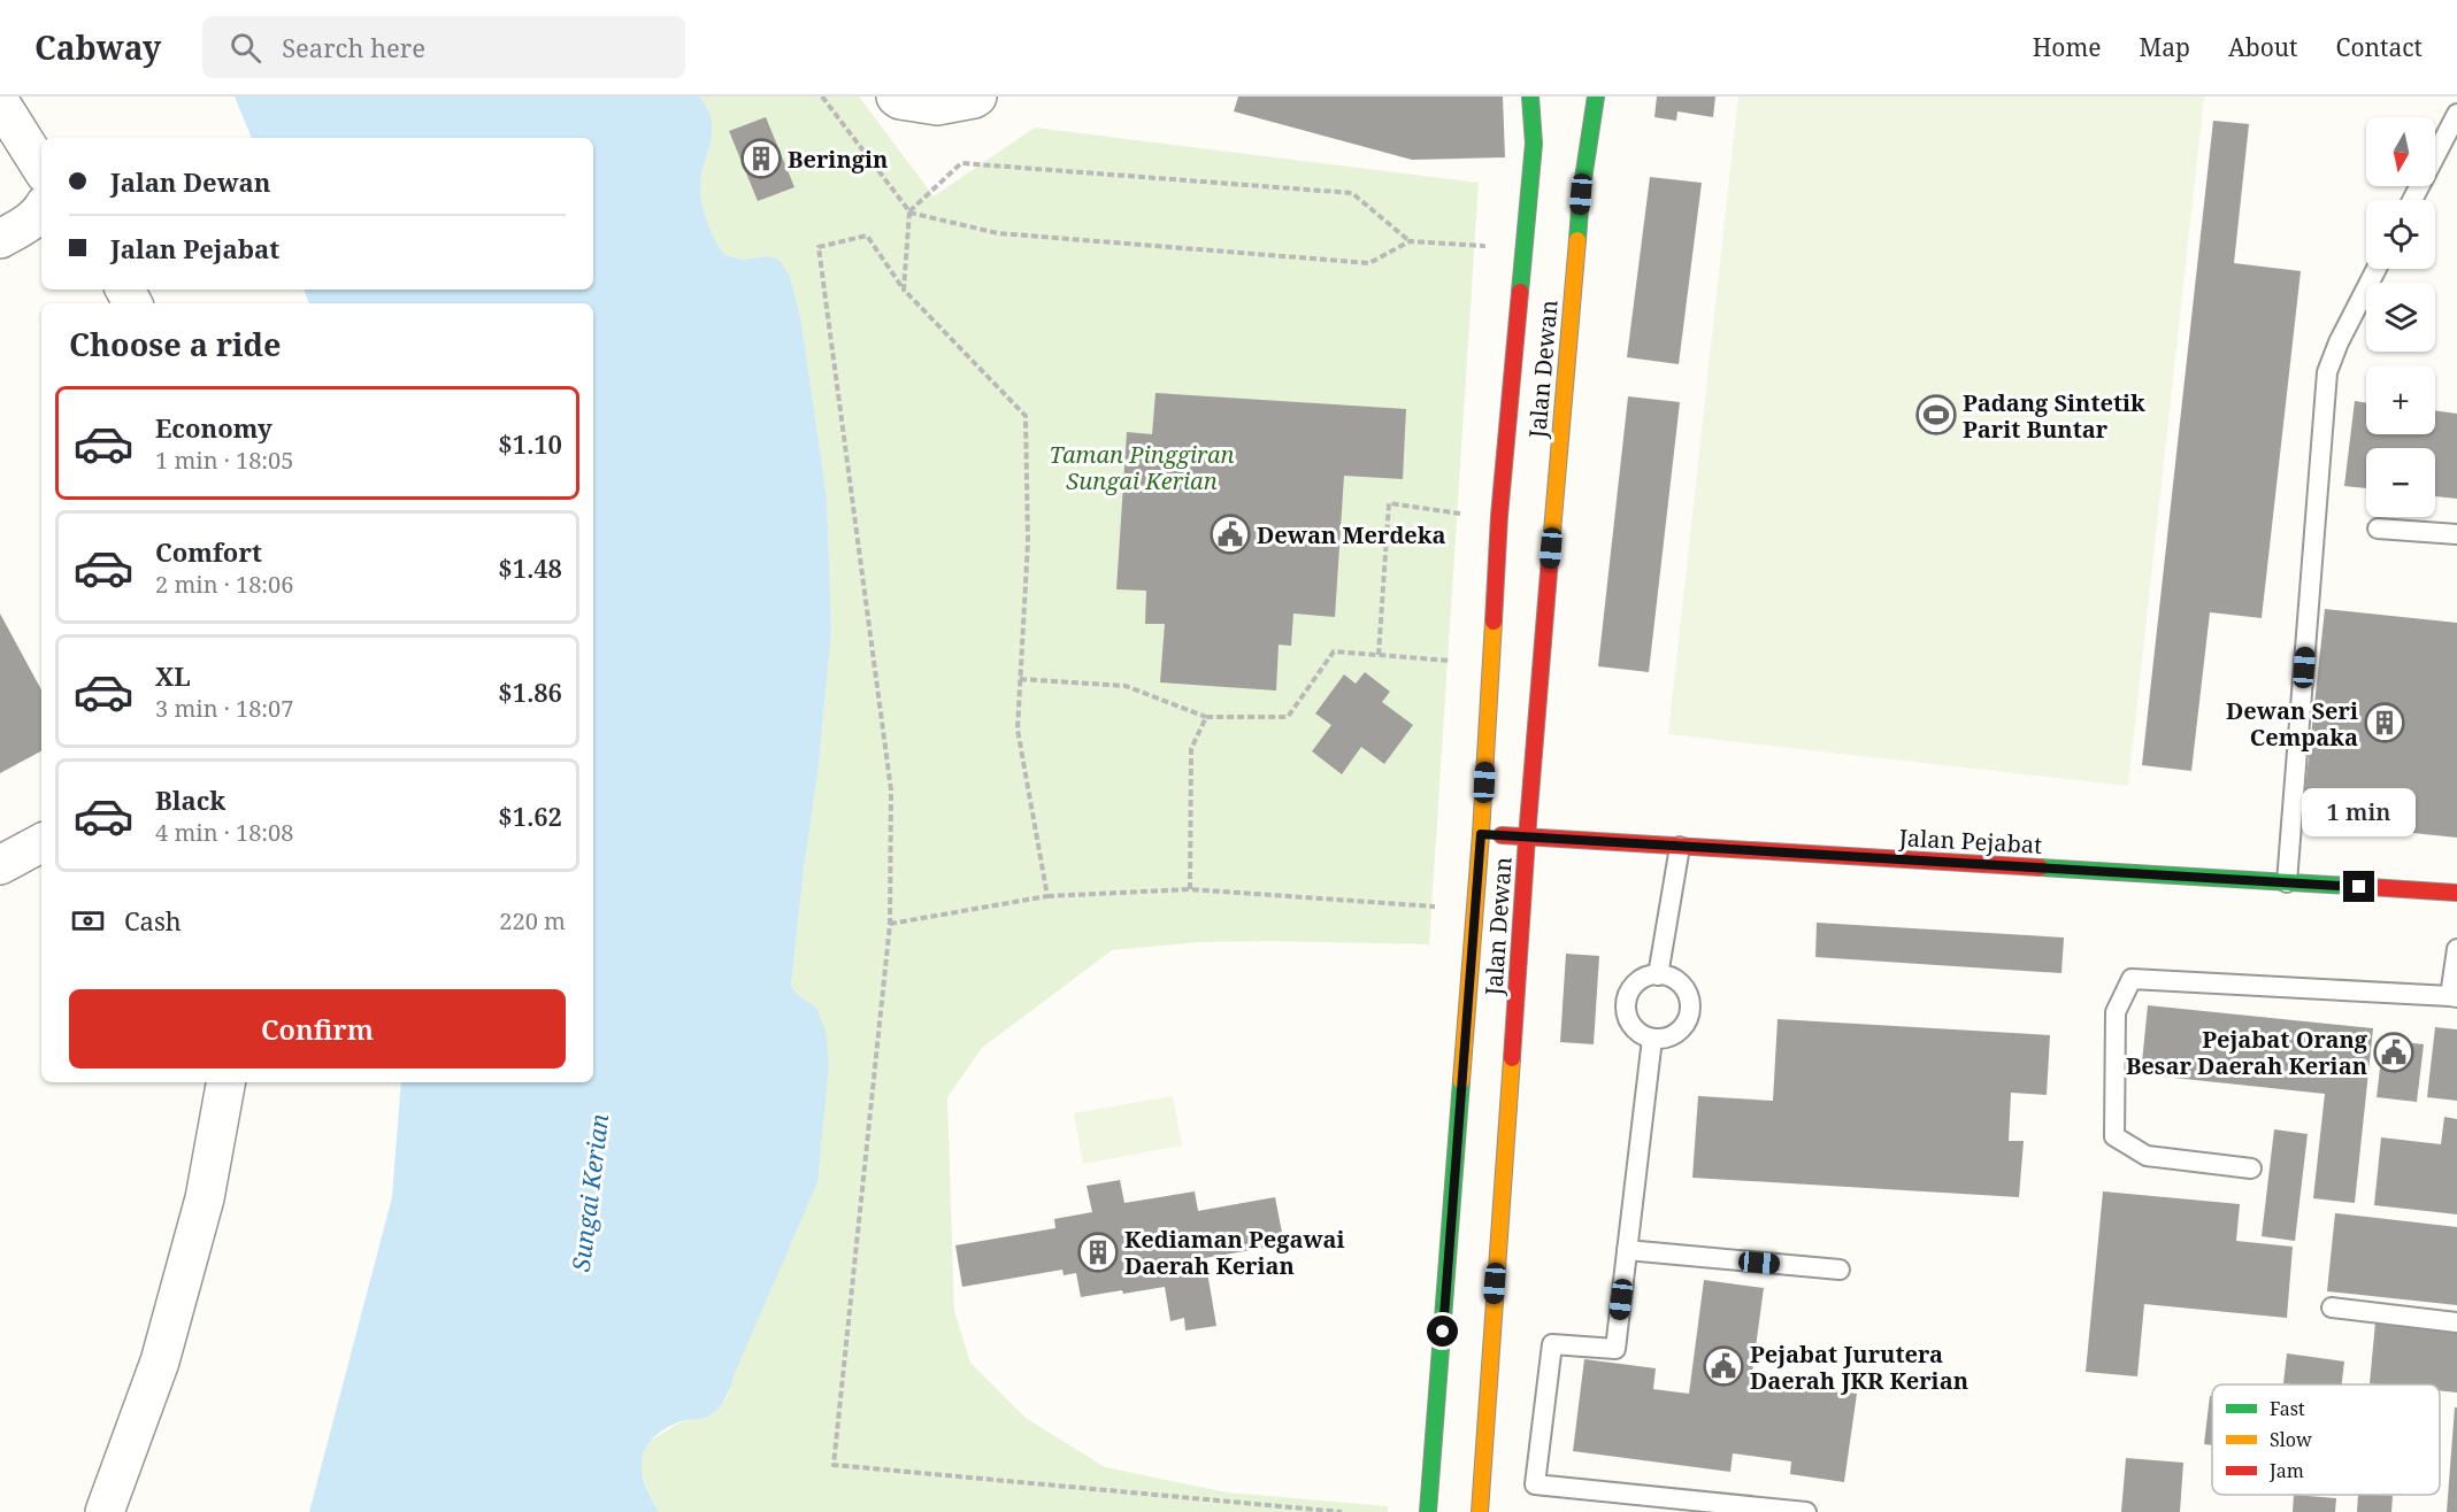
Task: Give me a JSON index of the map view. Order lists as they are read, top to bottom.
{
  "streets": {
    "main road": ["Jalan Dewan", "Jalan Pejabat"]
  },
  "crossings": [
    ["Jalan Dewan", "Jalan Pejabat"]
  ],
  "water": ["Sungai Kerian"],
  "parks": ["Taman Pinggiran Sungai Kerian"],
  "places": {
    "building": ["Beringin", "Dewan Seri Cempaka", "Kediaman Pegawai Daerah Kerian"],
    "sports": ["Padang Sintetik Parit Buntar"],
    "public building": ["Dewan Merdeka", "Pejabat Orang Besar Daerah Kerian", "Pejabat Jurutera Daerah JKR Kerian"]
  },
  "legend": ["Fast", "Slow", "Jam"],
  "north": "bottom",
  "page": {
    "header": "Cabway",
    "search": "Search here",
    "nav": [
      "Home",
      "Map",
      "About",
      "Contact"
    ],
    "map_buttons": ["+", "−"],
    "banner": ["Jalan Dewan", "Jalan Pejabat"],
    "heading": "Choose a ride",
    "list": [
      {
        "name": "Economy",
        "note": "1 min · 18:05",
        "value": "$1.10"
      },
      {
        "name": "Comfort",
        "note": "2 min · 18:06",
        "value": "$1.48"
      },
      {
        "name": "XL",
        "note": "3 min · 18:07",
        "value": "$1.86"
      },
      {
        "name": "Black",
        "note": "4 min · 18:08",
        "value": "$1.62"
      }
    ],
    "bubble": "1 min",
    "pay": ["Cash", "220 m"],
    "buttons": "Confirm"
  }
}
